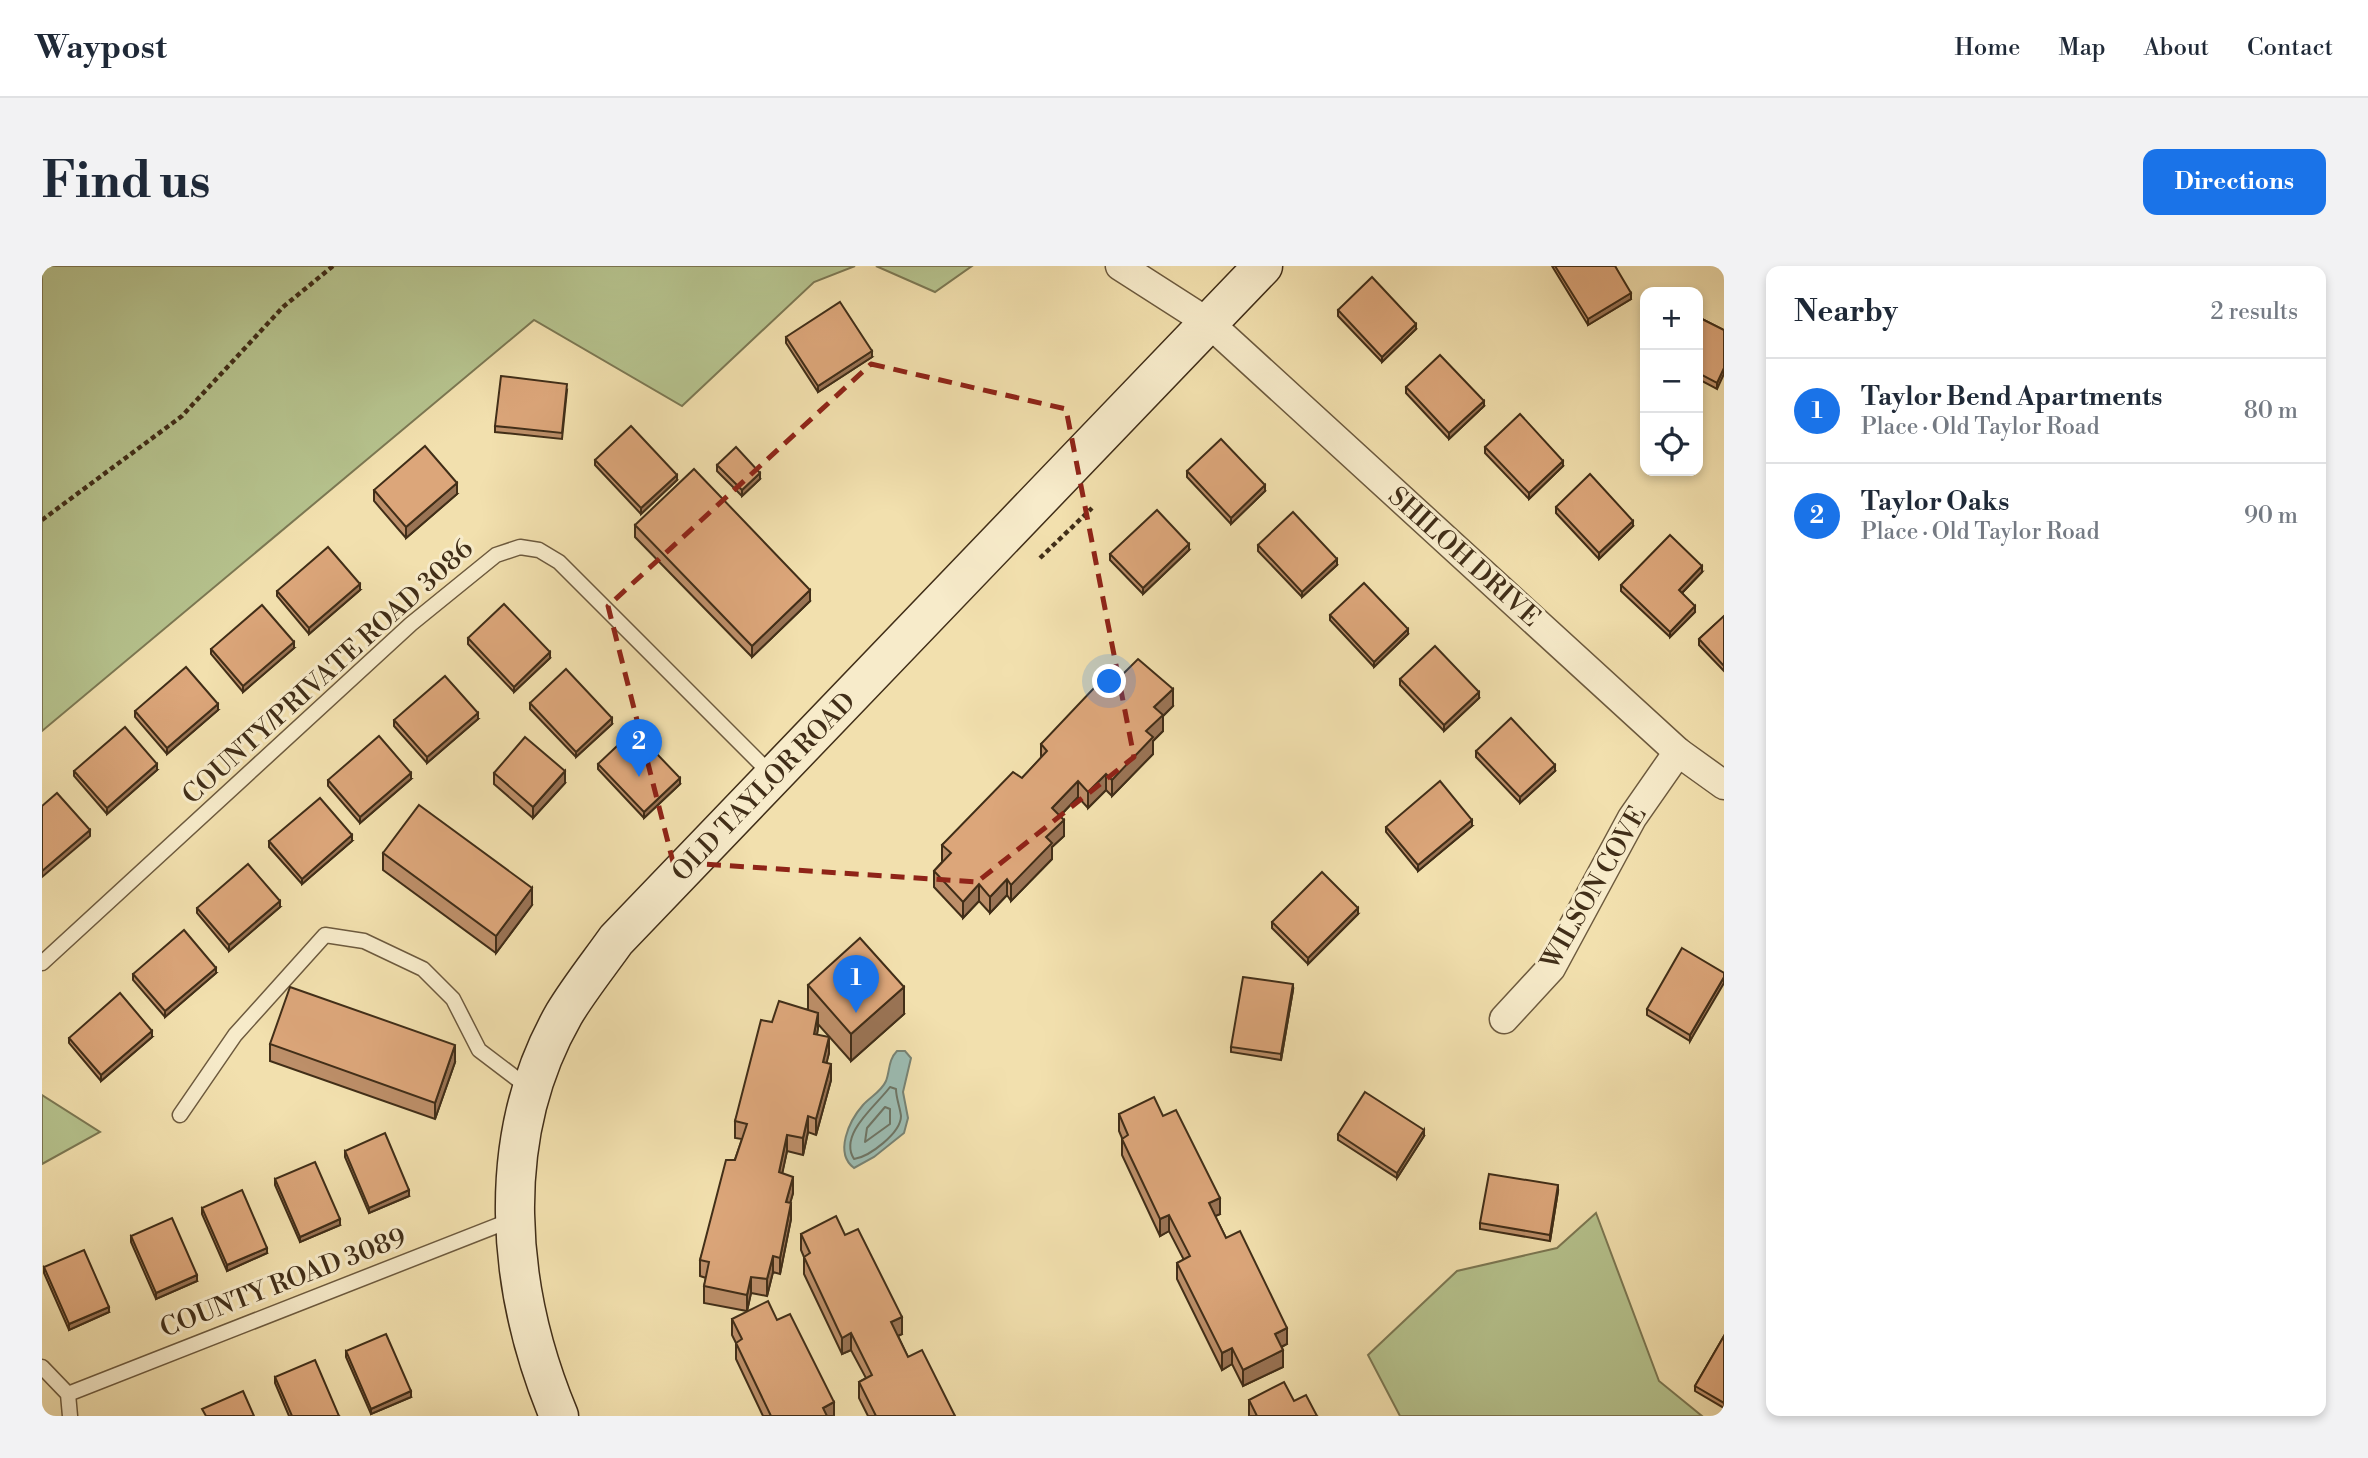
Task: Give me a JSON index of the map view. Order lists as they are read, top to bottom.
{
  "streets": {
    "street": ["SHILOH DRIVE", "OLD TAYLOR ROAD", "WILSON COVE"],
    "lane": ["COUNTY/PRIVATE ROAD 3086", "COUNTY ROAD 3089"]
  },
  "crossings": [
    ["SHILOH DRIVE", "OLD TAYLOR ROAD"],
    ["SHILOH DRIVE", "WILSON COVE"],
    ["COUNTY/PRIVATE ROAD 3086", "OLD TAYLOR ROAD"],
    ["OLD TAYLOR ROAD", "COUNTY ROAD 3089"]
  ],
  "page": {
    "header": "Waypost",
    "nav": [
      "Home",
      "Map",
      "About",
      "Contact"
    ],
    "buttons": "Directions",
    "title": "Find us",
    "heading": ["Nearby", "2 results"],
    "map_buttons": ["+", "−"],
    "list": [
      {
        "mark": "1",
        "name": "Taylor Bend Apartments",
        "note": "Place · Old Taylor Road",
        "value": "80 m"
      },
      {
        "mark": "2",
        "name": "Taylor Oaks",
        "note": "Place · Old Taylor Road",
        "value": "90 m"
      }
    ],
    "pins": ["2", "1"]
  }
}
